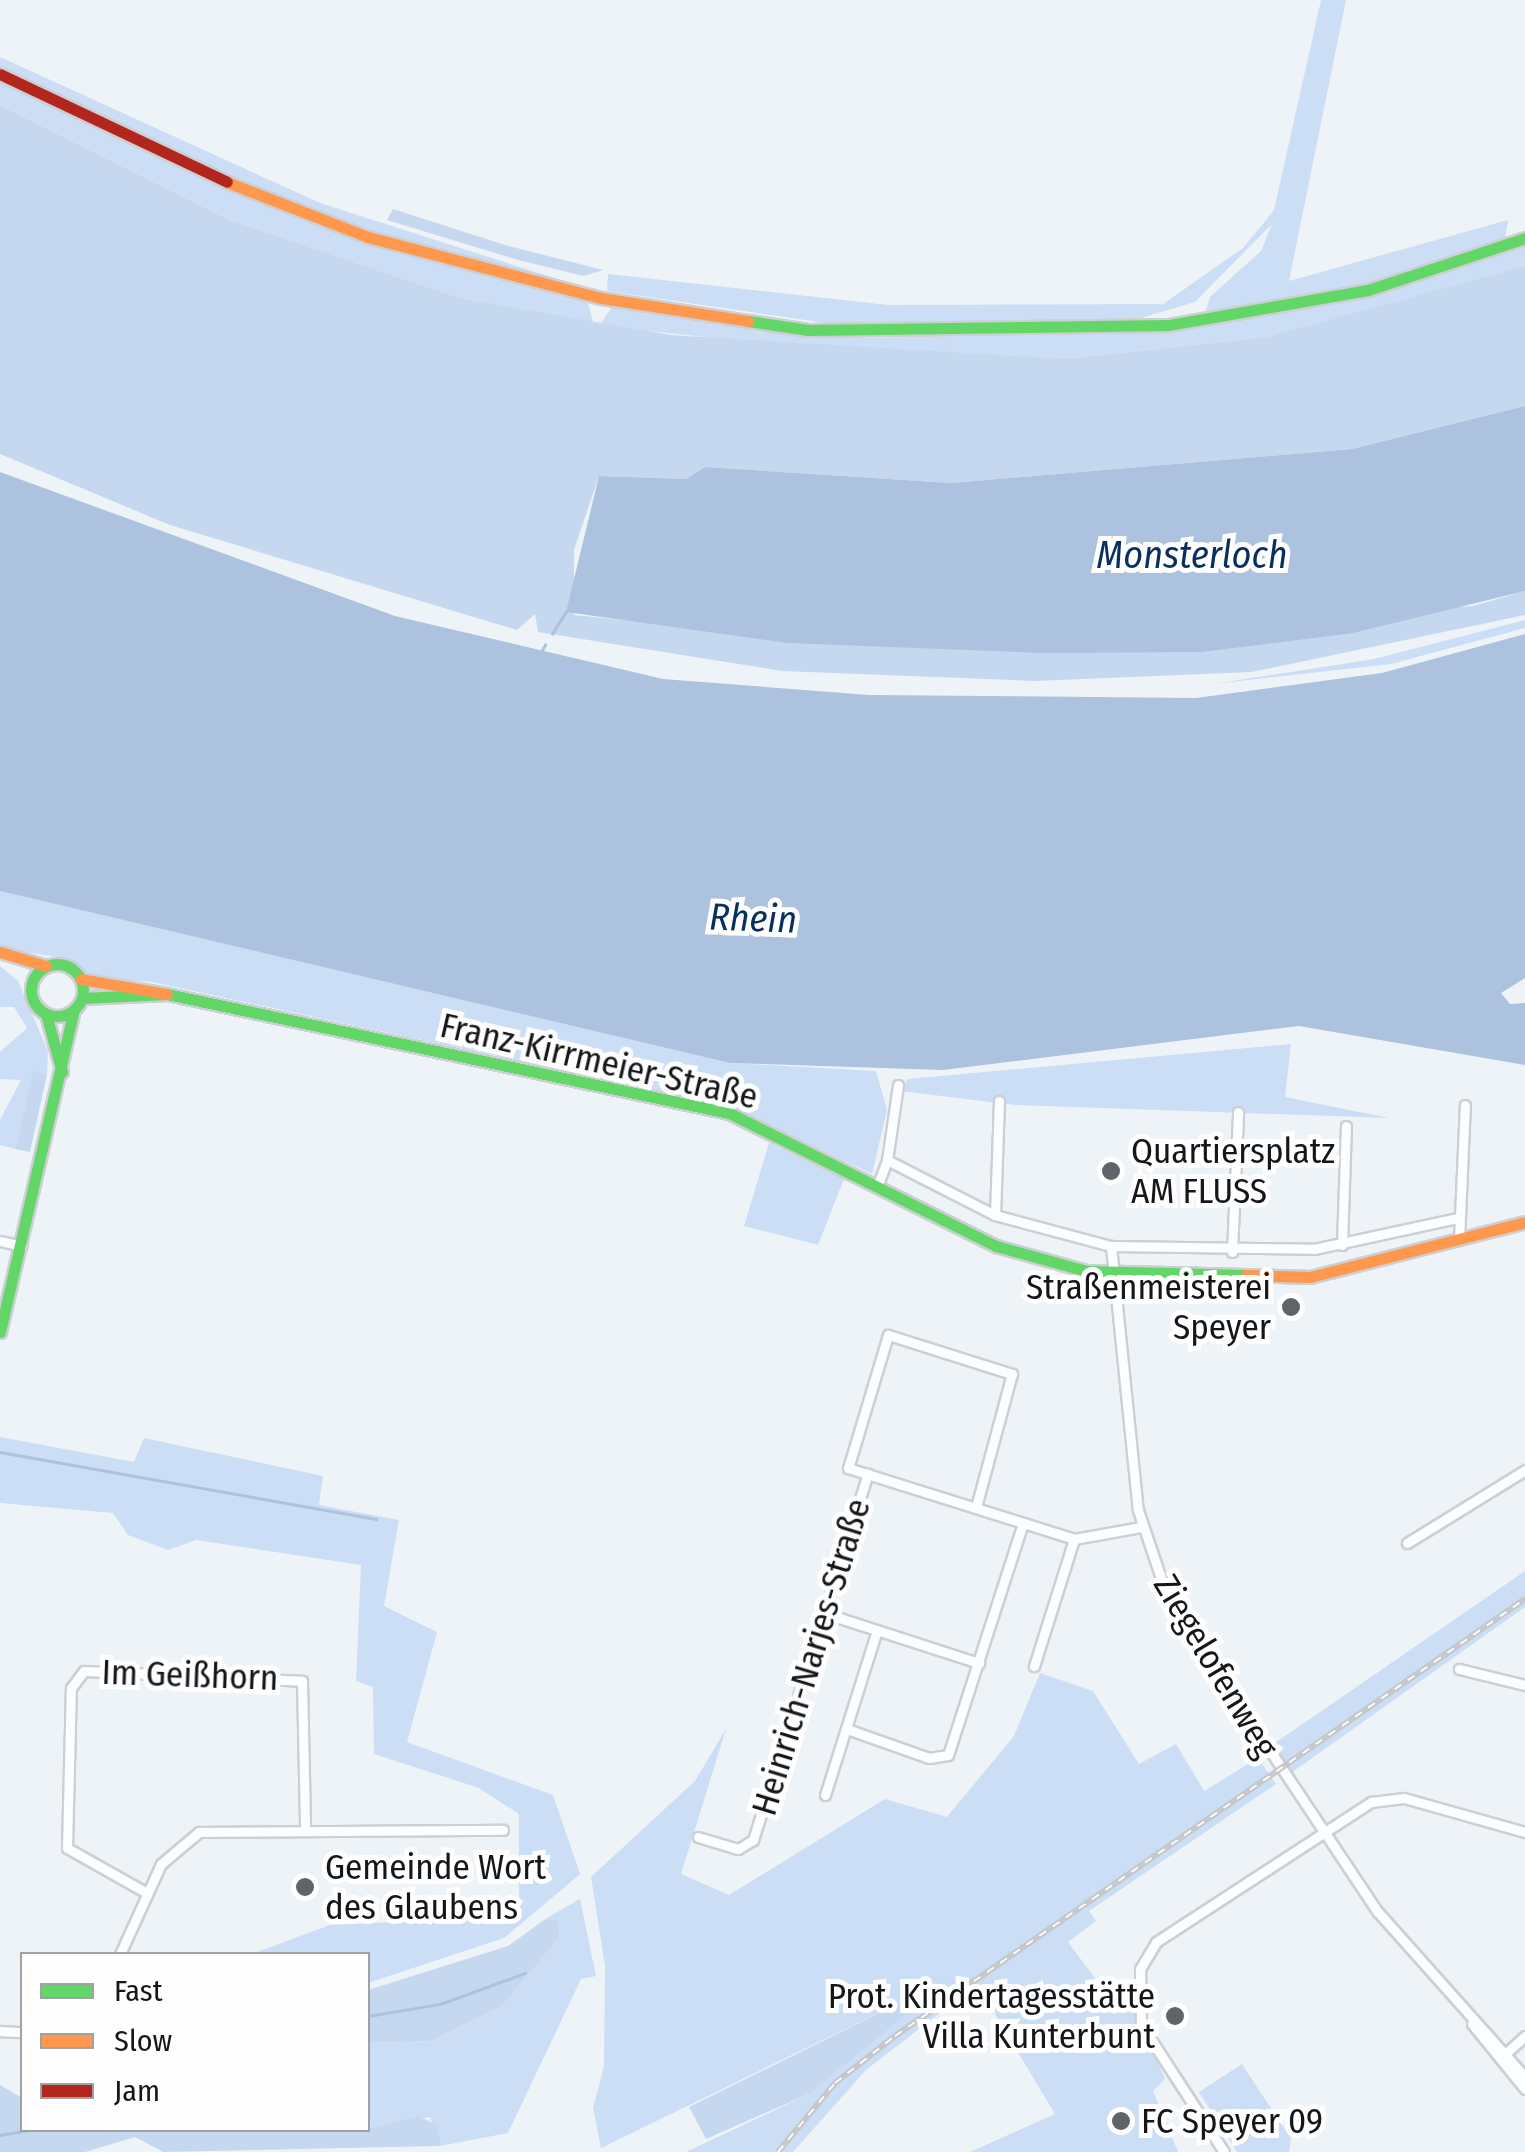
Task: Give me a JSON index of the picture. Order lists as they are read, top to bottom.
{
  "streets": {
    "street": [
      "Franz-Kirrmeier-Straße",
      "Heinrich-Narjes-Straße",
      "Ziegelofenweg",
      "Im Geißhorn"
    ]
  },
  "crossings": [
    ["Franz-Kirrmeier-Straße", "Ziegelofenweg"]
  ],
  "water": ["Monsterloch", "Rhein"],
  "places": [
    "Quartiersplatz AM FLUSS",
    "Straßenmeisterei Speyer",
    "Gemeinde Wort des Glaubens",
    "Prot. Kindertagesstätte Villa Kunterbunt",
    "FC Speyer 09"
  ],
  "legend": ["Fast", "Slow", "Jam"]
}
